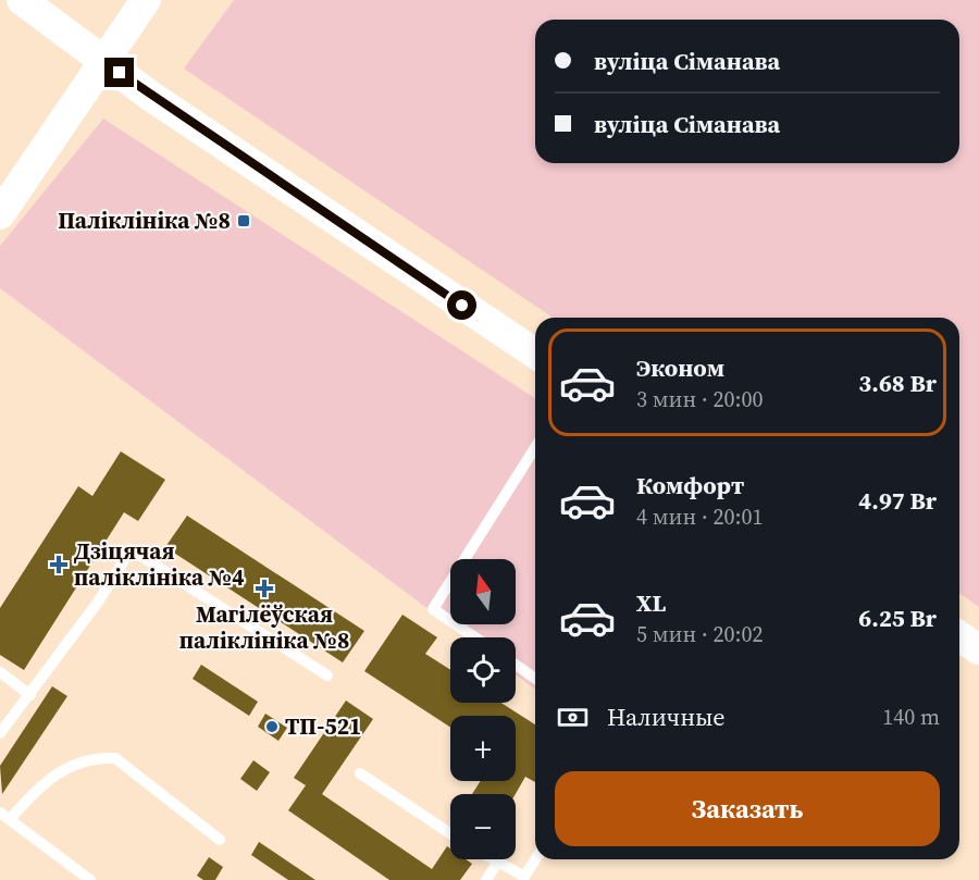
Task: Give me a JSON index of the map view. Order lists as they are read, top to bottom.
{
  "places": {
    "transit": ["Паліклініка №8"],
    "health": ["Дзіцячая паліклініка №4", "Магілёўская паліклініка №8"],
    "other": ["ТП-521"]
  },
  "north": "top",
  "page": {
    "banner": ["вуліца Сіманава", "вуліца Сіманава"],
    "list": [
      {
        "name": "Эконом",
        "note": "3 мин · 20:00",
        "value": "3.68 Br"
      },
      {
        "name": "Комфорт",
        "note": "4 мин · 20:01",
        "value": "4.97 Br"
      },
      {
        "name": "XL",
        "note": "5 мин · 20:02",
        "value": "6.25 Br"
      }
    ],
    "map_buttons": ["+", "−"],
    "pay": ["Наличные", "140 m"],
    "buttons": "Заказать"
  }
}
